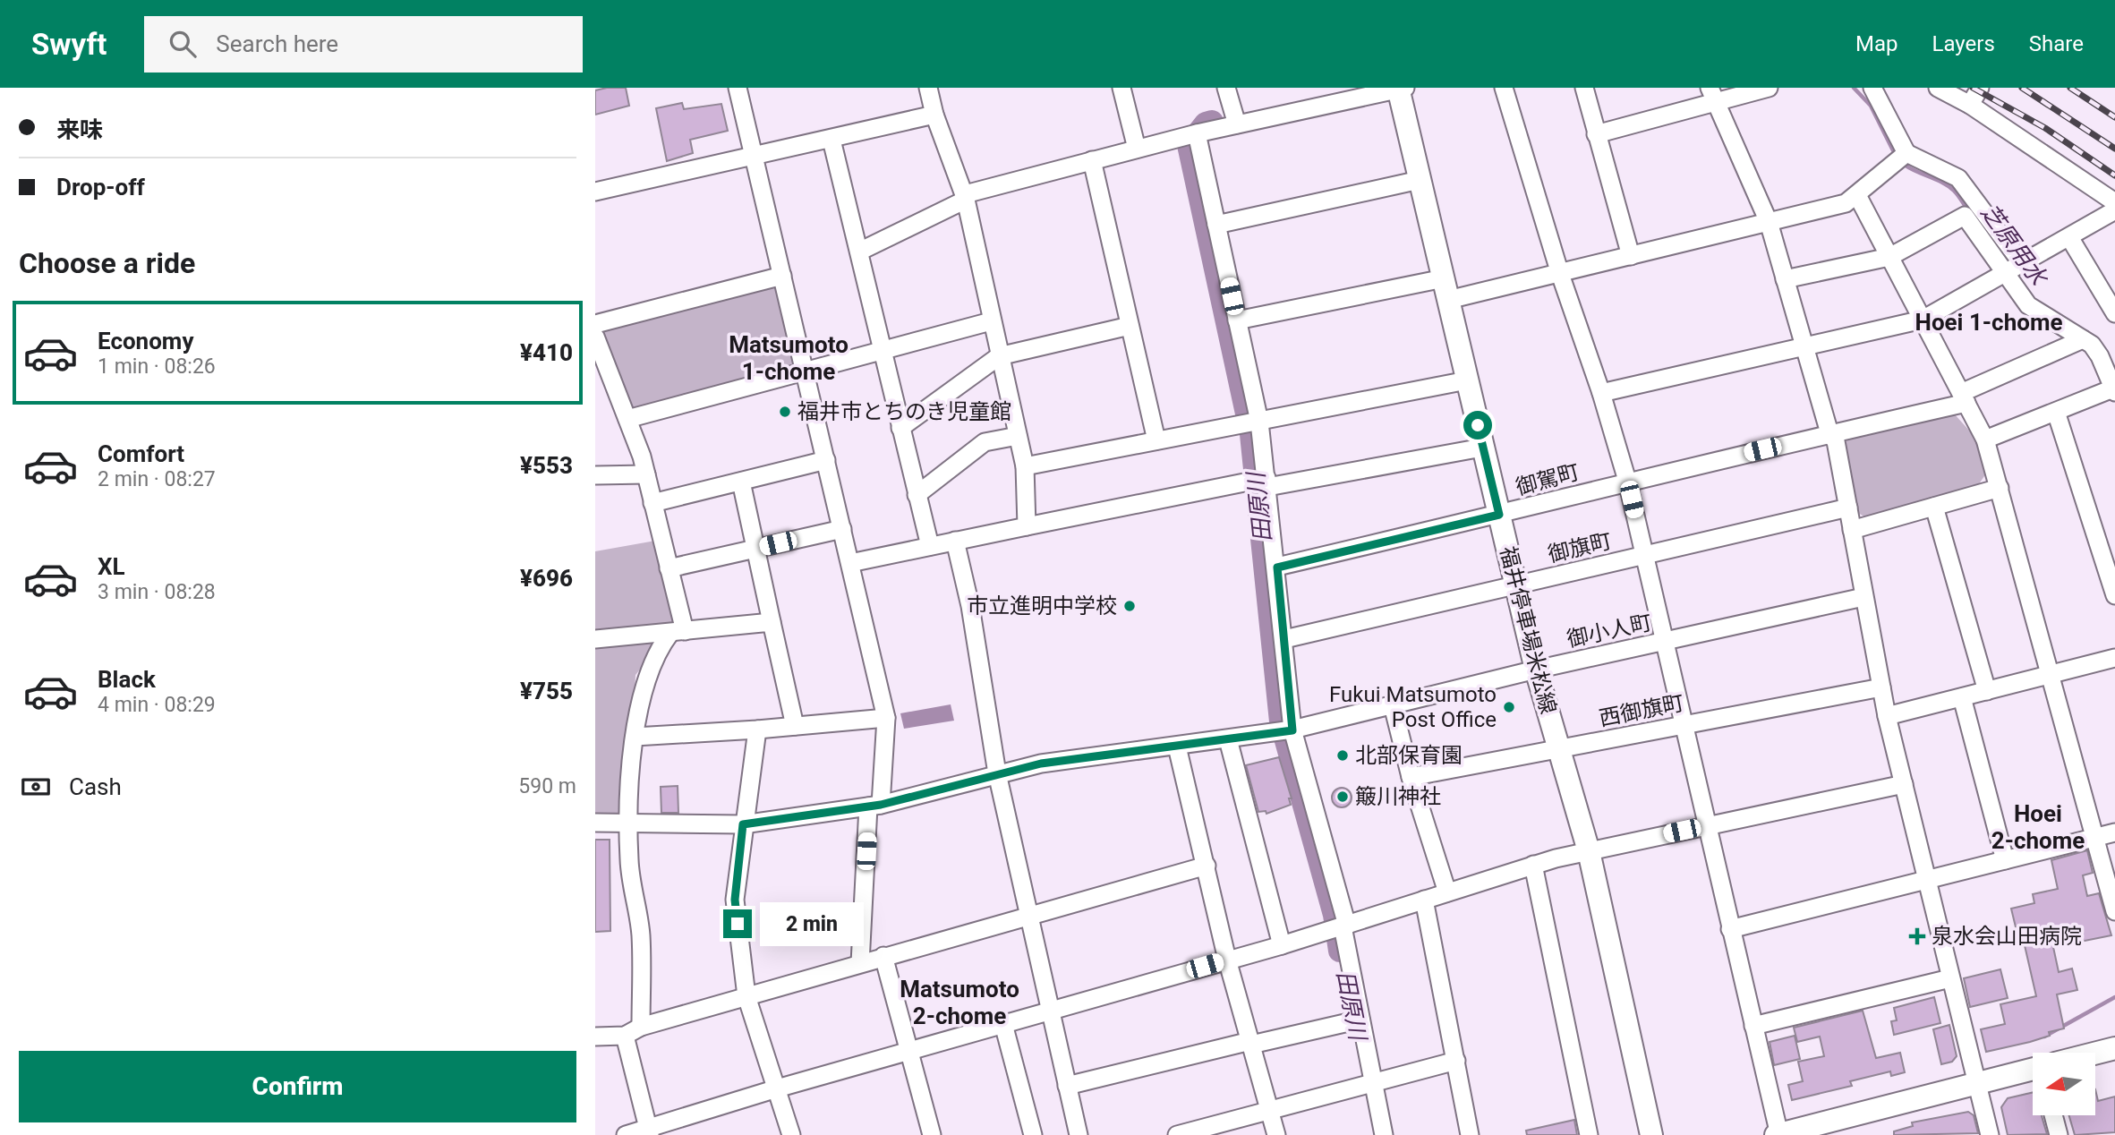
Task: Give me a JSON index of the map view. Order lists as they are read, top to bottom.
{
  "streets": {
    "main road": ["福井停車場米松線"],
    "street": [
      "御駕町",
      "御旗町",
      "御小人町",
      "西御旗町"
    ]
  },
  "crossings": [
    ["御駕町", "福井停車場米松線"],
    ["御旗町", "福井停車場米松線"],
    ["福井停車場米松線", "御小人町"],
    ["福井停車場米松線", "西御旗町"]
  ],
  "districts": [
    "Hoei 1-chome",
    "Matsumoto 1-chome",
    "Hoei 2-chome",
    "Matsumoto 2-chome"
  ],
  "water": ["芝原用水", "田原川"],
  "places": {
    "other": [
      "福井市とちのき児童館",
      "市立進明中学校",
      "Fukui Matsumoto Post Office",
      "北部保育園",
      "簸川神社"
    ],
    "health": ["泉水会山田病院"]
  },
  "north": "left",
  "page": {
    "header": "Swyft",
    "search": "Search here",
    "nav": ["Map", "Layers", "Share"],
    "banner": ["来味", "Drop-off"],
    "heading": "Choose a ride",
    "list": [
      {
        "name": "Economy",
        "note": "1 min · 08:26",
        "value": "¥410"
      },
      {
        "name": "Comfort",
        "note": "2 min · 08:27",
        "value": "¥553"
      },
      {
        "name": "XL",
        "note": "3 min · 08:28",
        "value": "¥696"
      },
      {
        "name": "Black",
        "note": "4 min · 08:29",
        "value": "¥755"
      }
    ],
    "pay": ["Cash", "590 m"],
    "bubble": "2 min",
    "buttons": "Confirm"
  }
}
